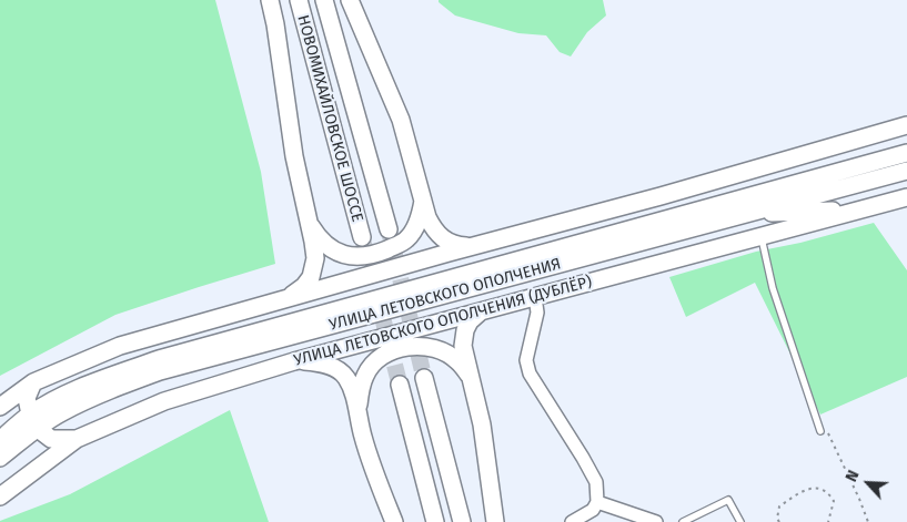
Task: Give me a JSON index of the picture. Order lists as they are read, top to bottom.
{
  "streets": {
    "street": ["НОВОМИХАЙЛОВСКОЕ ШОССЕ", "УЛИЦА ЛЕТОВСКОГО ОПОЛЧЕНИЯ", "УЛИЦА ЛЕТОВСКОГО ОПОЛЧЕНИЯ (ДУБЛЁР)"]
  },
  "north": "top left"
}
